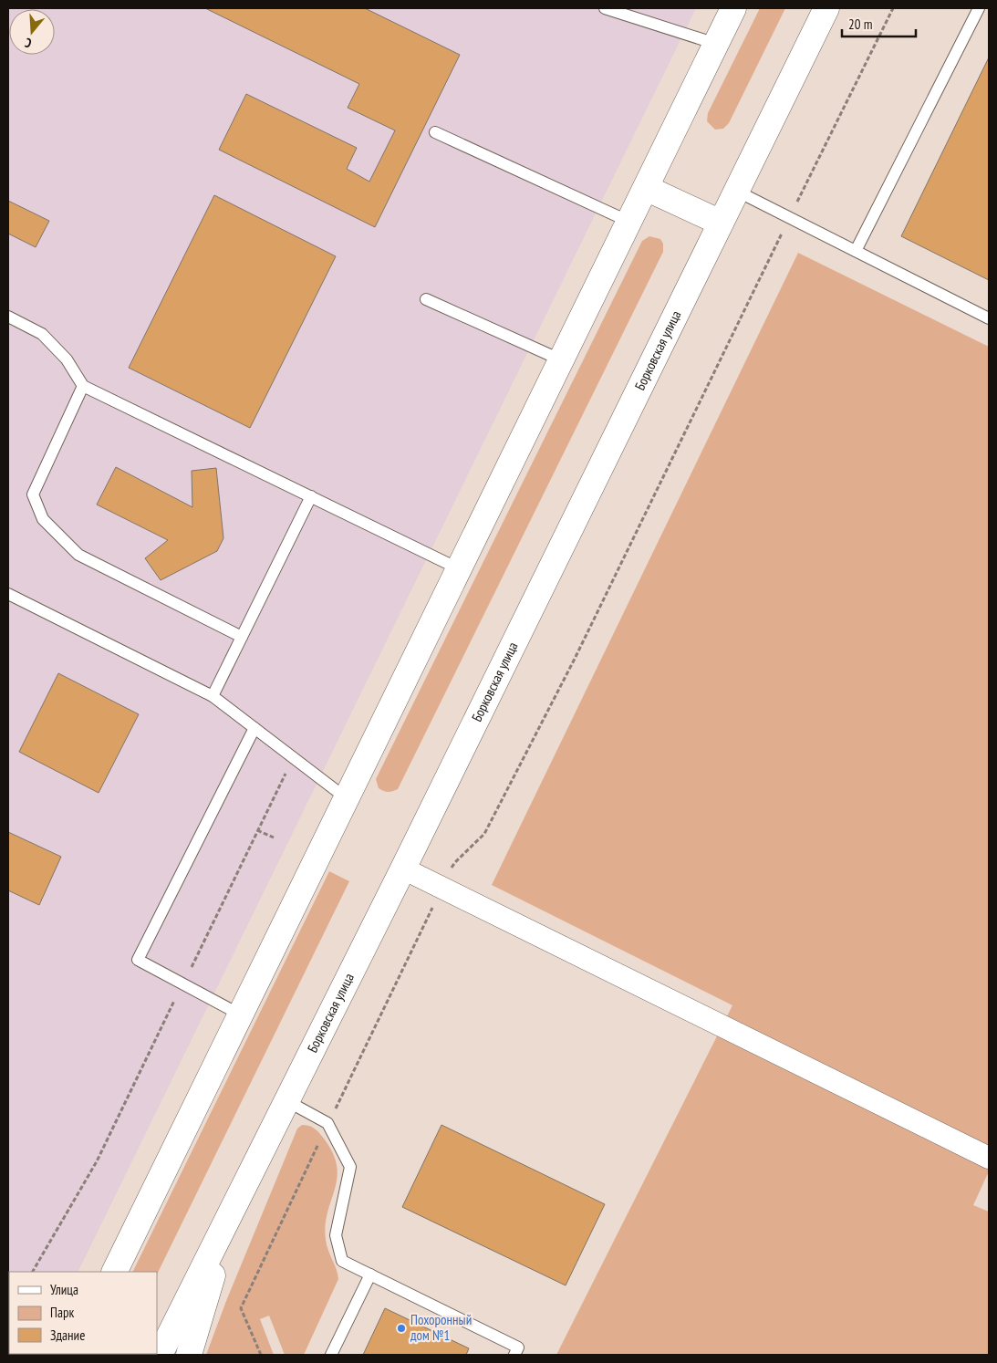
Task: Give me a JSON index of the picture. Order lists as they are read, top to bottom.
{
  "streets": {
    "main road": ["Борковская улица"]
  },
  "places": ["Похоронный дом №1"],
  "legend": ["Улица", "Парк", "Здание"],
  "scale_bar": "20 m",
  "north": "bottom"
}
